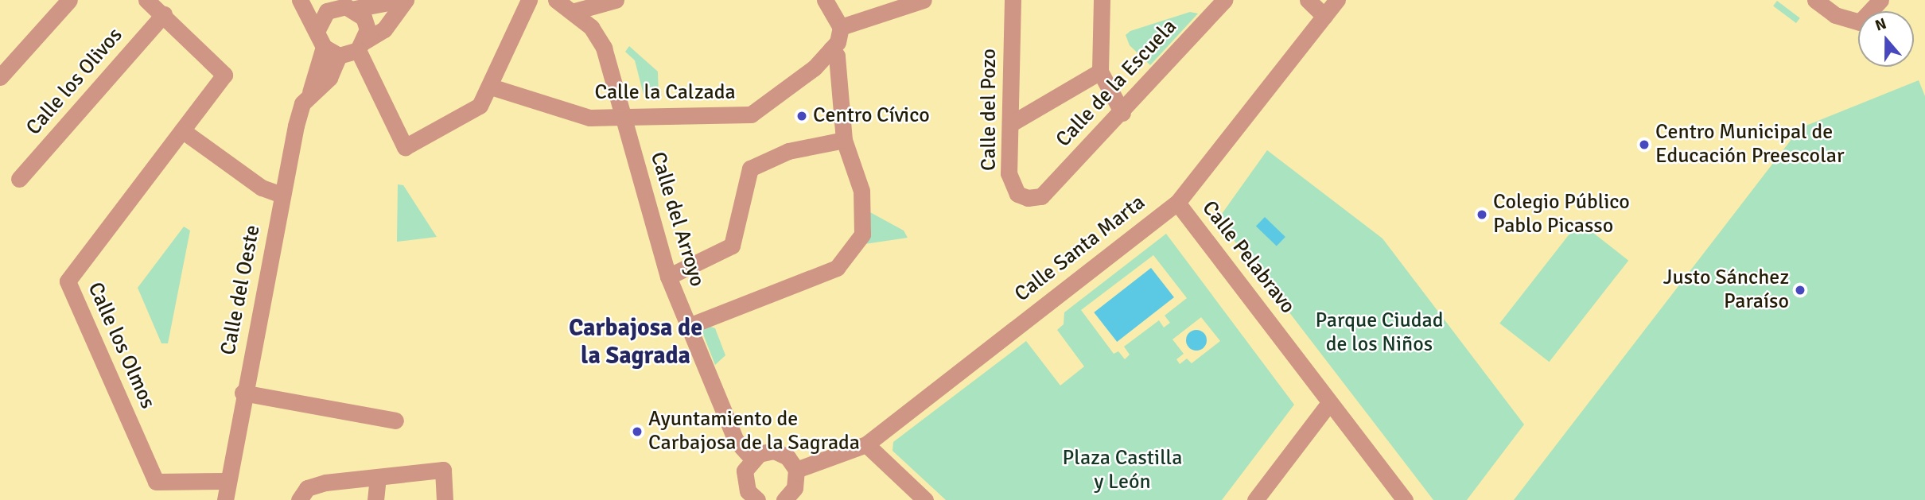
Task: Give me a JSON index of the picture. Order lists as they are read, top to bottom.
{
  "streets": {
    "street": [
      "Calle los Olivos",
      "Calle de la Escuela",
      "Calle la Calzada",
      "Calle del Pozo",
      "Calle del Arroyo",
      "Calle Santa Marta",
      "Calle Pelabravo",
      "Calle del Oeste",
      "Calle los Olmos"
    ]
  },
  "crossings": [
    ["Calle los Olivos", "Calle los Olmos"],
    ["Calle de la Escuela", "Calle del Pozo"],
    ["Calle la Calzada", "Calle del Arroyo"],
    ["Calle Santa Marta", "Calle Pelabravo"],
    ["Calle del Oeste", "Calle los Olmos"]
  ],
  "districts": ["Carbajosa de la Sagrada"],
  "parks": ["Parque Ciudad de los Niños", "Plaza Castilla y León"],
  "places": [
    "Centro Cívico",
    "Centro Municipal de Educación Preescolar",
    "Colegio Público Pablo Picasso",
    "Justo Sánchez Paraíso",
    "Ayuntamiento de Carbajosa de la Sagrada"
  ],
  "north": "top"
}
